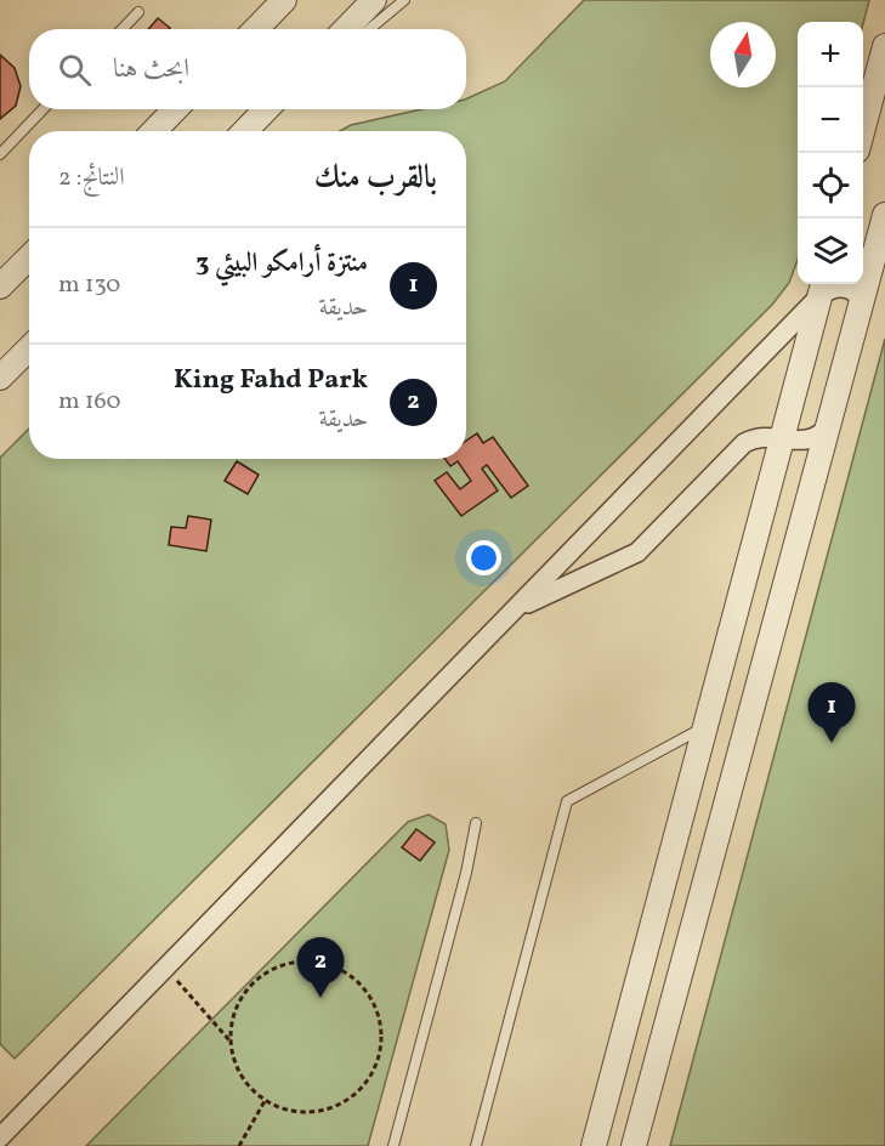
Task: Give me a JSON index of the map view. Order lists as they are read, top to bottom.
{
  "north": "top",
  "page": {
    "map_buttons": ["+", "−"],
    "search": "ابحث هنا",
    "heading": ["بالقرب منك", "النتائج: 2"],
    "list": [
      {
        "mark": "1",
        "name": "منتزة أرامكو البيئي 3",
        "note": "حديقة",
        "value": "130 m"
      },
      {
        "mark": "2",
        "name": "King Fahd Park",
        "note": "حديقة",
        "value": "160 m"
      }
    ],
    "pins": ["1", "2"]
  }
}
